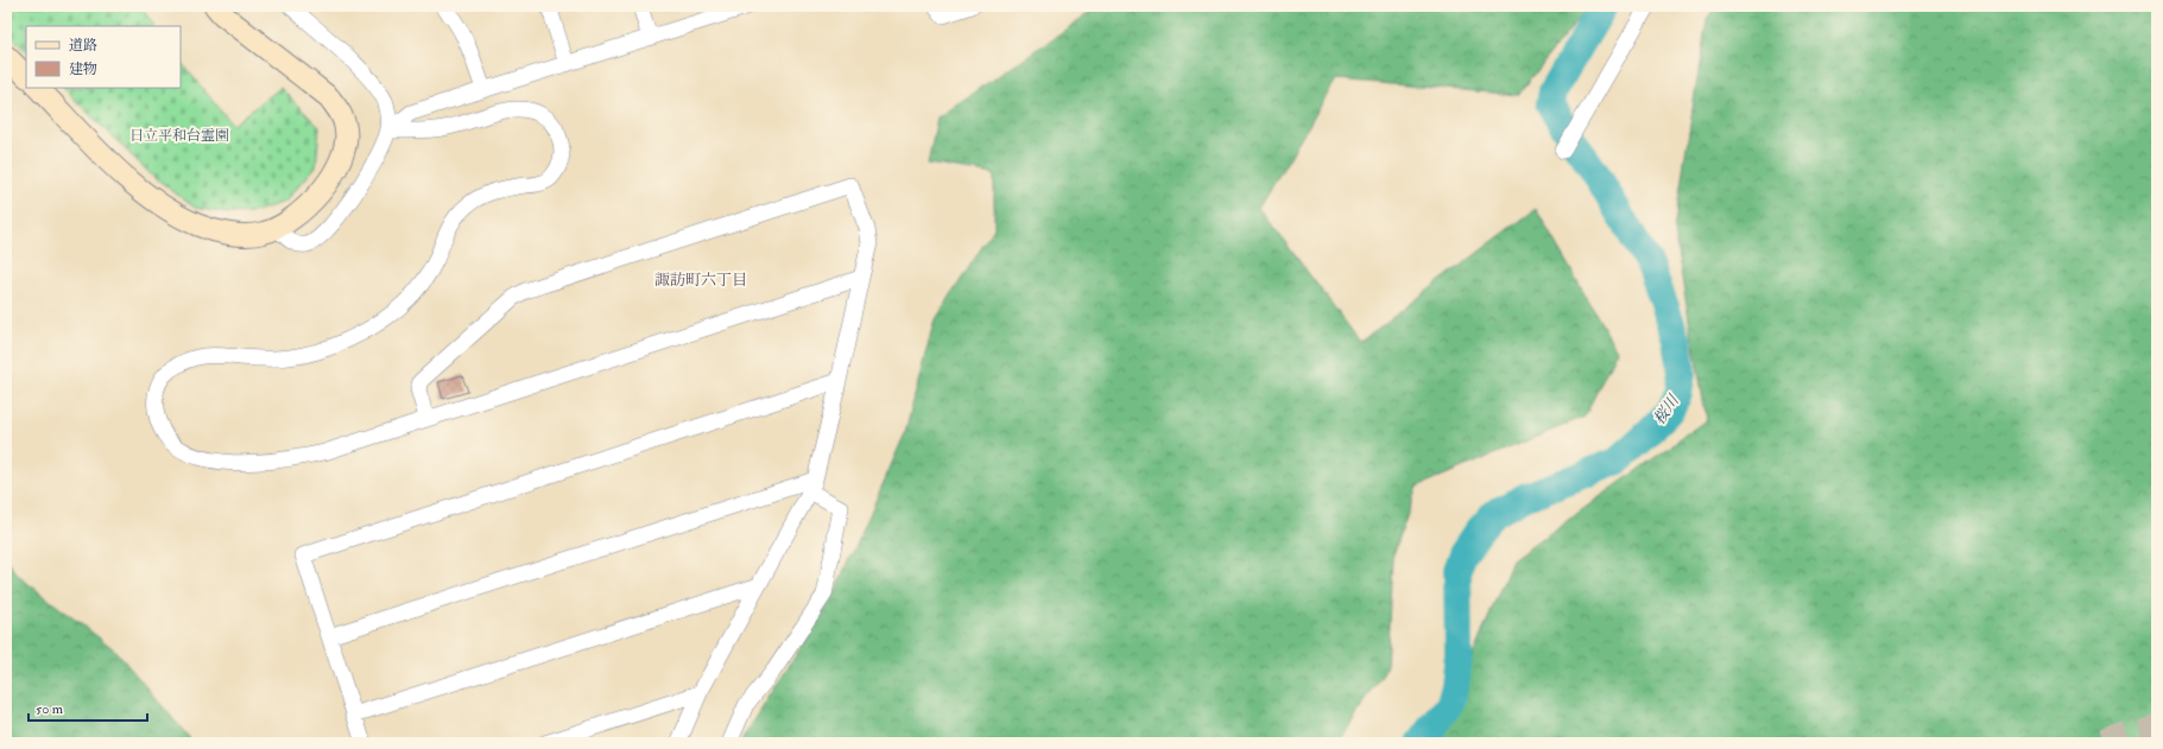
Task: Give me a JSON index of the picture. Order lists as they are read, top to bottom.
{
  "districts": ["諏訪町六丁目"],
  "water": ["桜川"],
  "parks": ["日立平和台霊園"],
  "legend": ["道路", "建物"],
  "scale_bar": "50 m"
}
